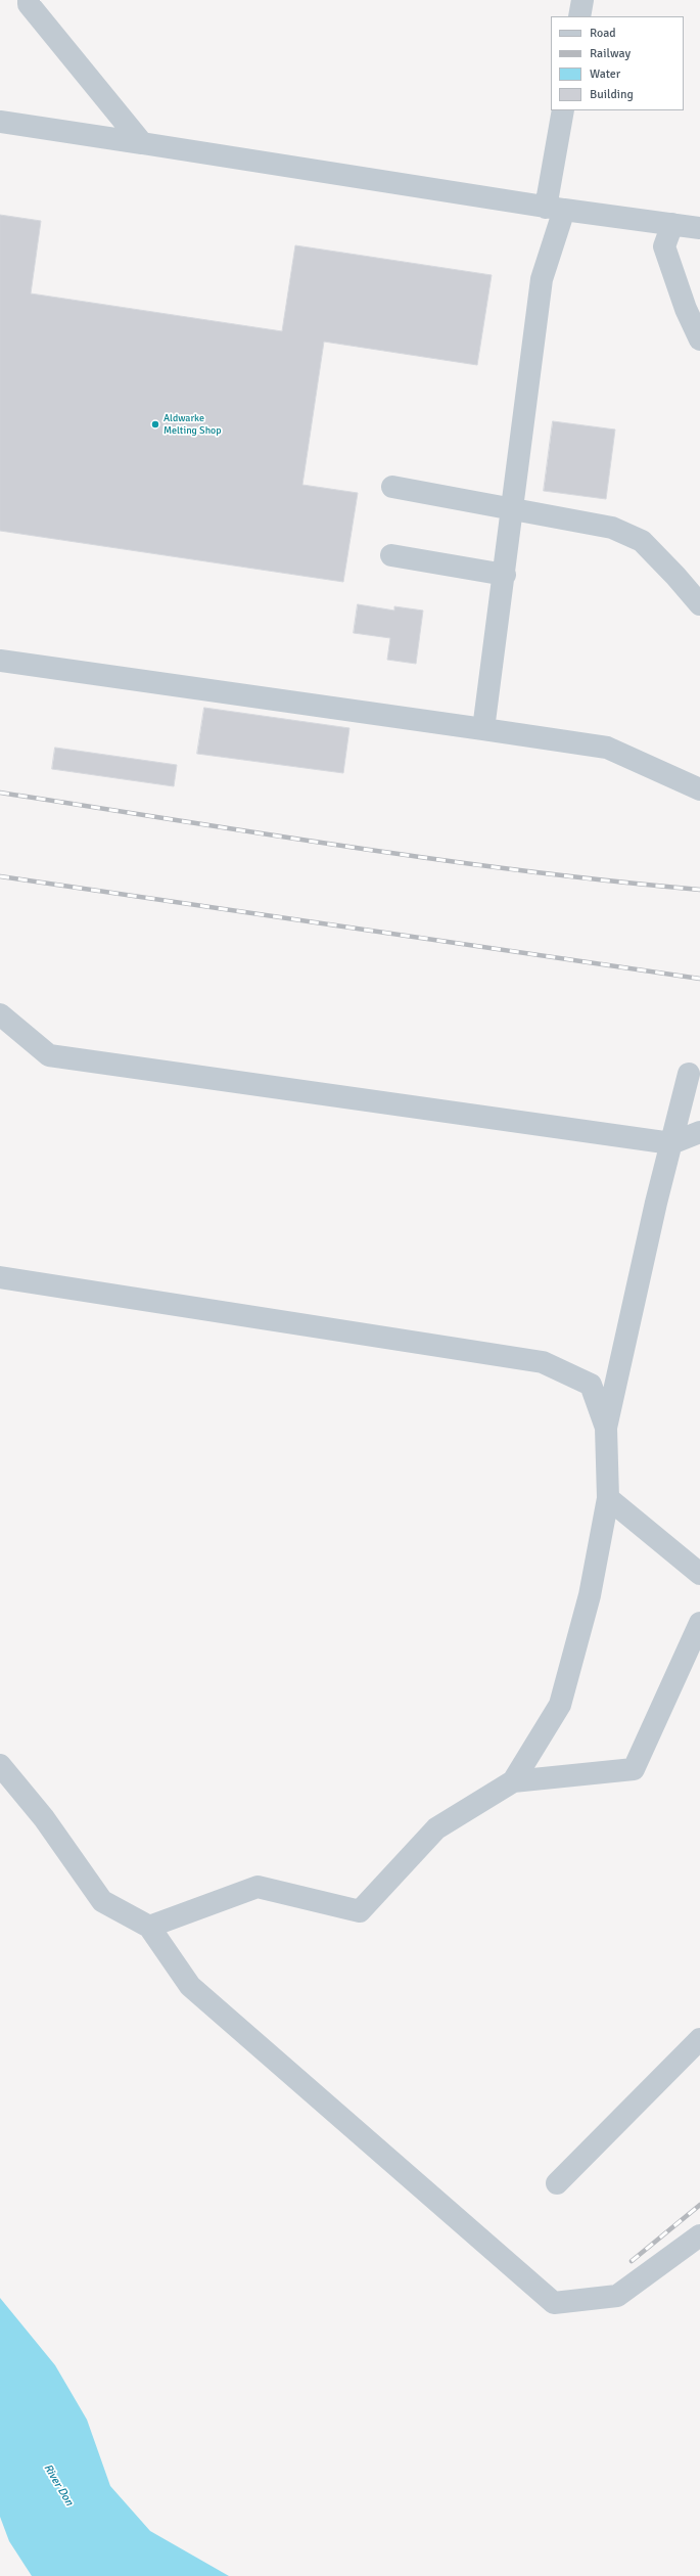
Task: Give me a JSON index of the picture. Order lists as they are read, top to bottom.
{
  "water": ["River Don"],
  "places": ["Aldwarke Melting Shop"],
  "legend": [
    "Road",
    "Railway",
    "Water",
    "Building"
  ]
}
